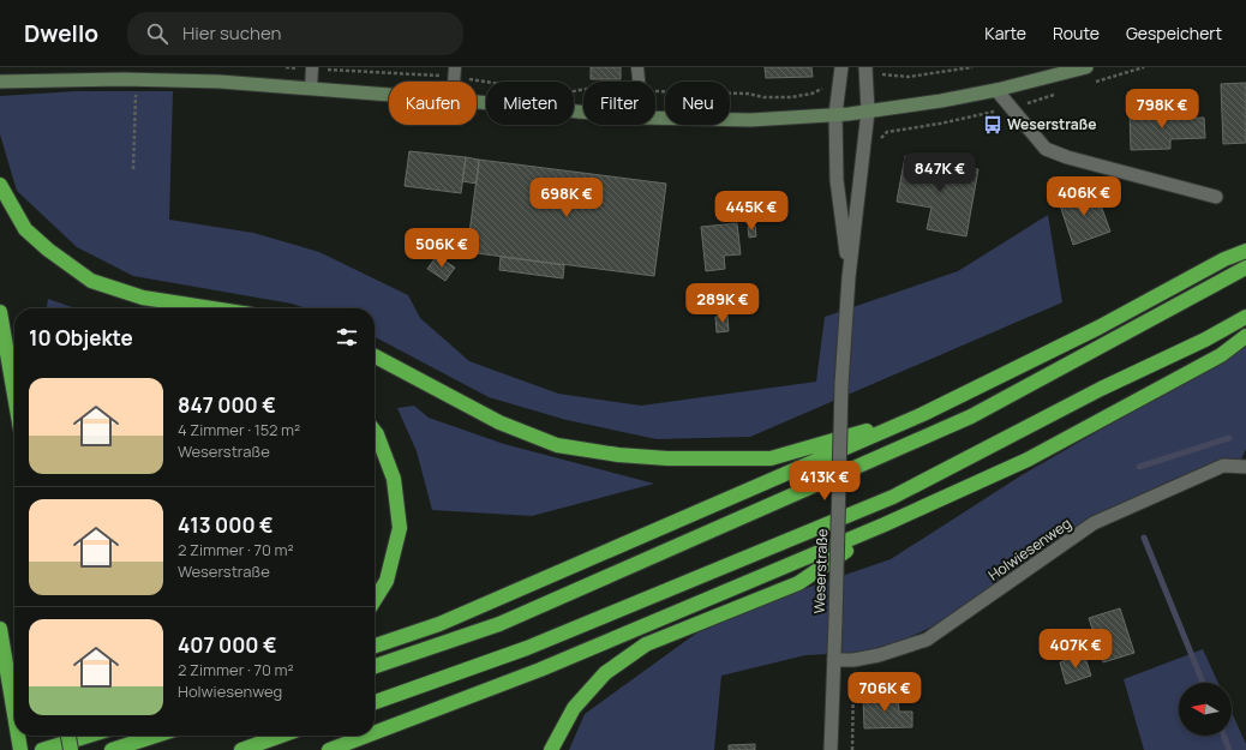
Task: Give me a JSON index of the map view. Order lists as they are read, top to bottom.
{
  "streets": {
    "street": ["Holwiesenweg", "Weserstraße"]
  },
  "crossings": [
    ["Holwiesenweg", "Weserstraße"]
  ],
  "places": {
    "bus stop": ["Weserstraße"]
  },
  "north": "left",
  "page": {
    "header": "Dwello",
    "search": "Hier suchen",
    "nav": ["Karte", "Route", "Gespeichert"],
    "chip": [
      "Kaufen",
      "Mieten",
      "Filter",
      "Neu"
    ],
    "price": [
      "798K €",
      "847K €",
      "406K €",
      "698K €",
      "445K €",
      "506K €",
      "289K €",
      "413K €",
      "407K €",
      "706K €"
    ],
    "heading": "10 Objekte",
    "list": [
      {
        "name": "847 000 €",
        "note": "4 Zimmer · 152 m² · Weserstraße"
      },
      {
        "name": "413 000 €",
        "note": "2 Zimmer · 70 m² · Weserstraße"
      },
      {
        "name": "407 000 €",
        "note": "2 Zimmer · 70 m² · Holwiesenweg"
      }
    ]
  }
}
